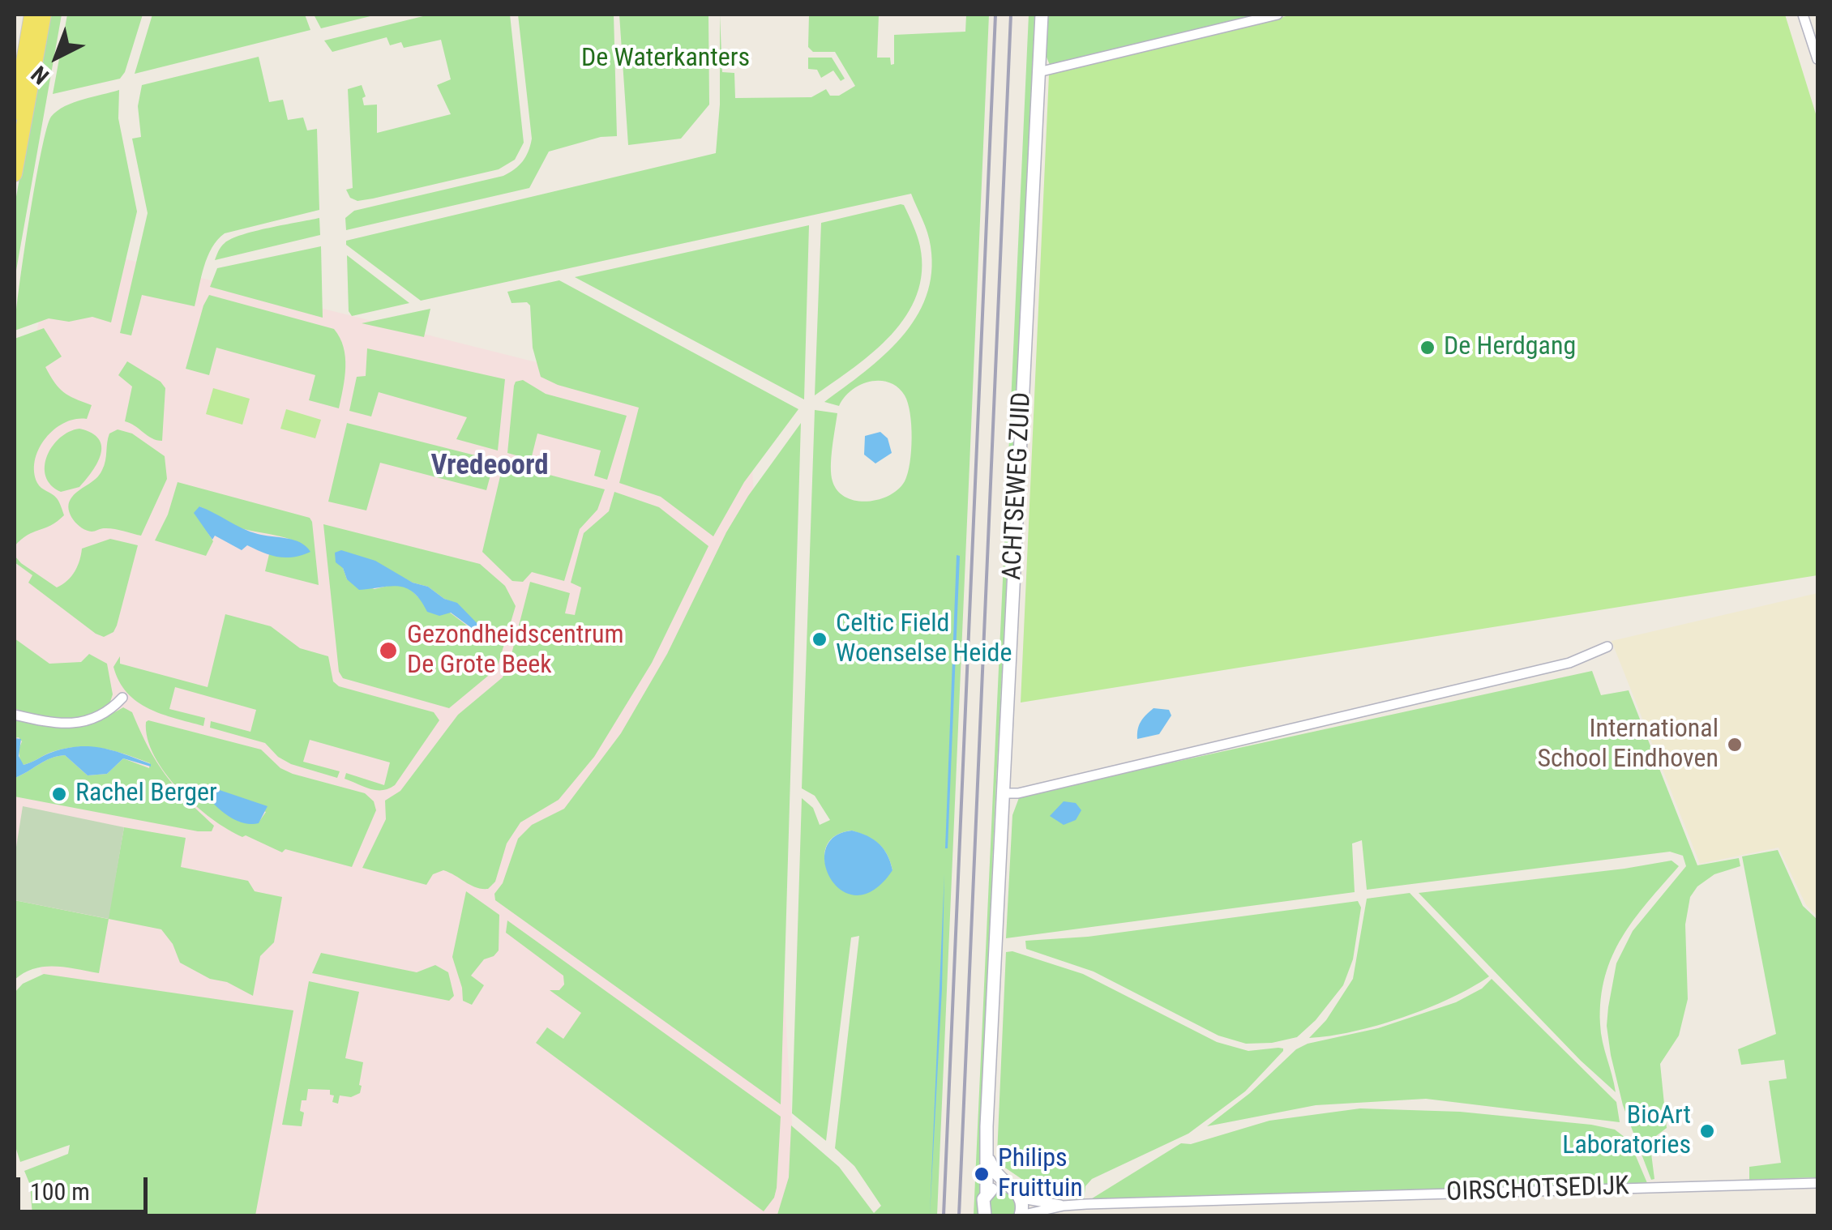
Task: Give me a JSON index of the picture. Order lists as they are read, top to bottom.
{
  "streets": {
    "street": ["ACHTSEWEG ZUID", "OIRSCHOTSEDIJK"]
  },
  "districts": ["Vredeoord"],
  "parks": ["De Waterkanters"],
  "places": [
    "De Herdgang",
    "Celtic Field Woenselse Heide",
    "Gezondheidscentrum De Grote Beek",
    "International School Eindhoven",
    "Rachel Berger",
    "BioArt Laboratories",
    "Philips Fruittuin"
  ],
  "scale_bar": "100 m",
  "north": "bottom left"
}
